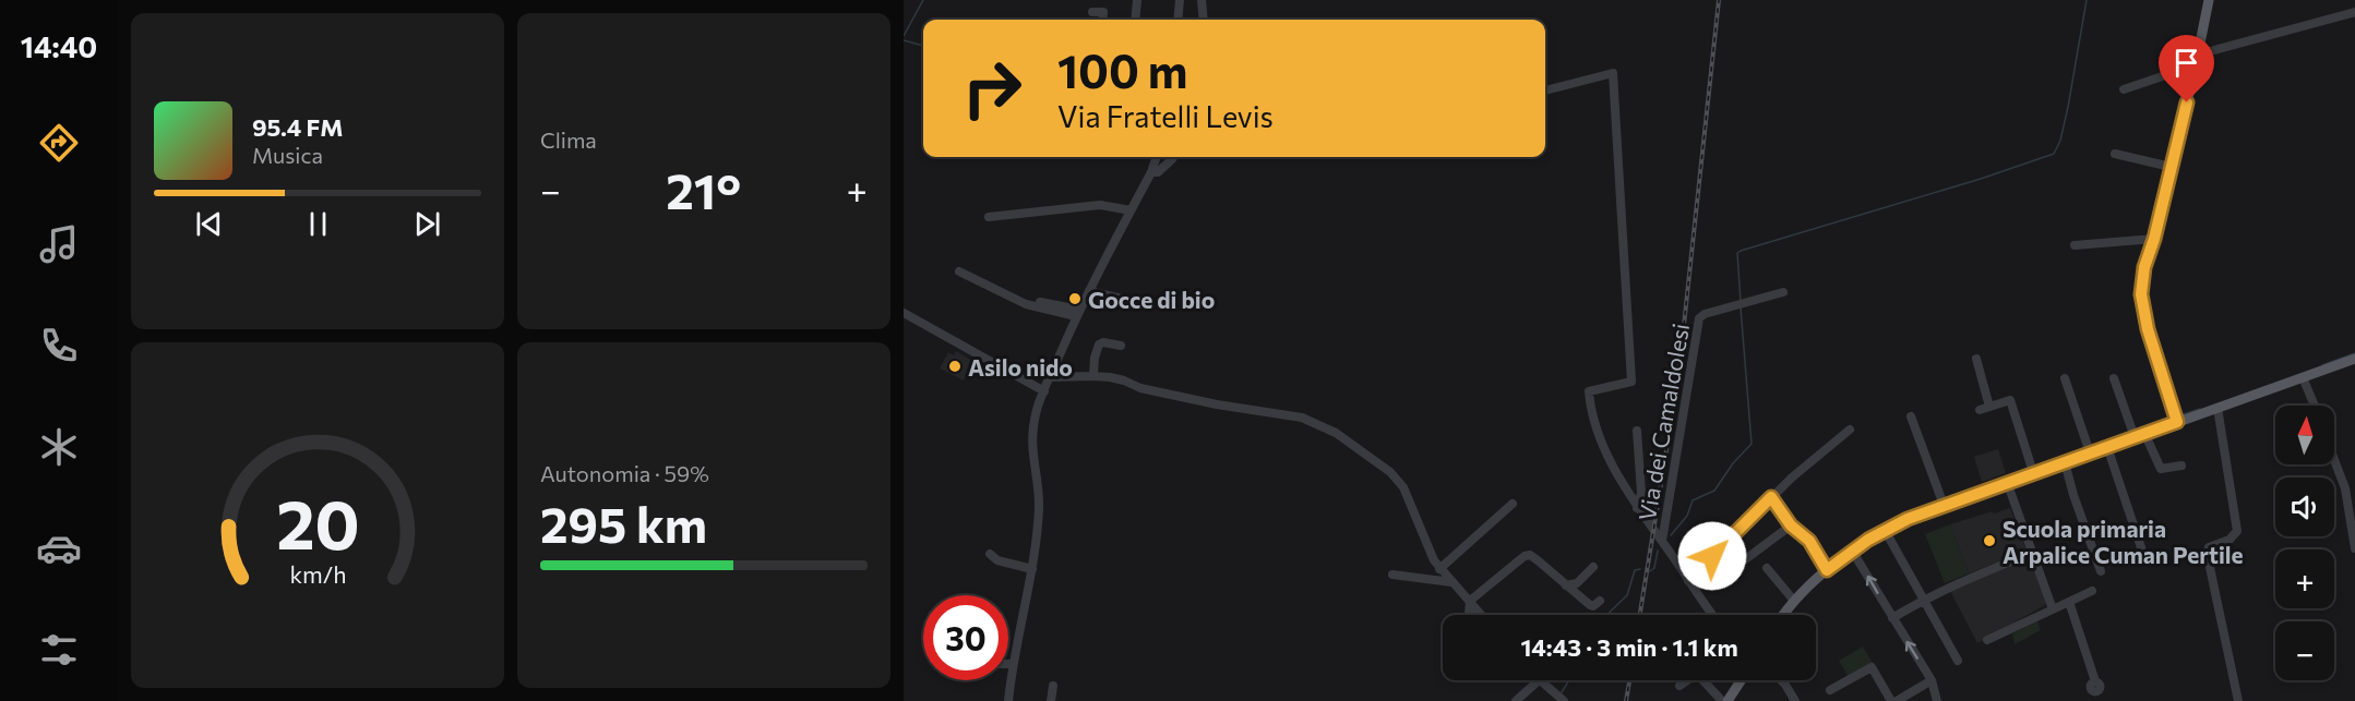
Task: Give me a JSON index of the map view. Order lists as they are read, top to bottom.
{
  "streets": {
    "street": ["Via dei Camaldolesi"]
  },
  "places": ["Gocce di bio", "Asilo nido", "Scuola primaria Arpalice Cuman Pertile"],
  "north": "top",
  "page": {
    "tabs": "14:40",
    "tile": [
      "Clima",
      ["Autonomia · 59%", "295 km"]
    ],
    "turn": ["100 m", "Via Fratelli Levis"],
    "song": ["95.4 FM", "Musica"],
    "heat": ["−", "21°", "+"],
    "map_buttons": ["+", "−"],
    "limit": "30",
    "trip": "14:43 · 3 min · 1.1 km",
    "gauge": ["20", "km/h"]
  }
}
